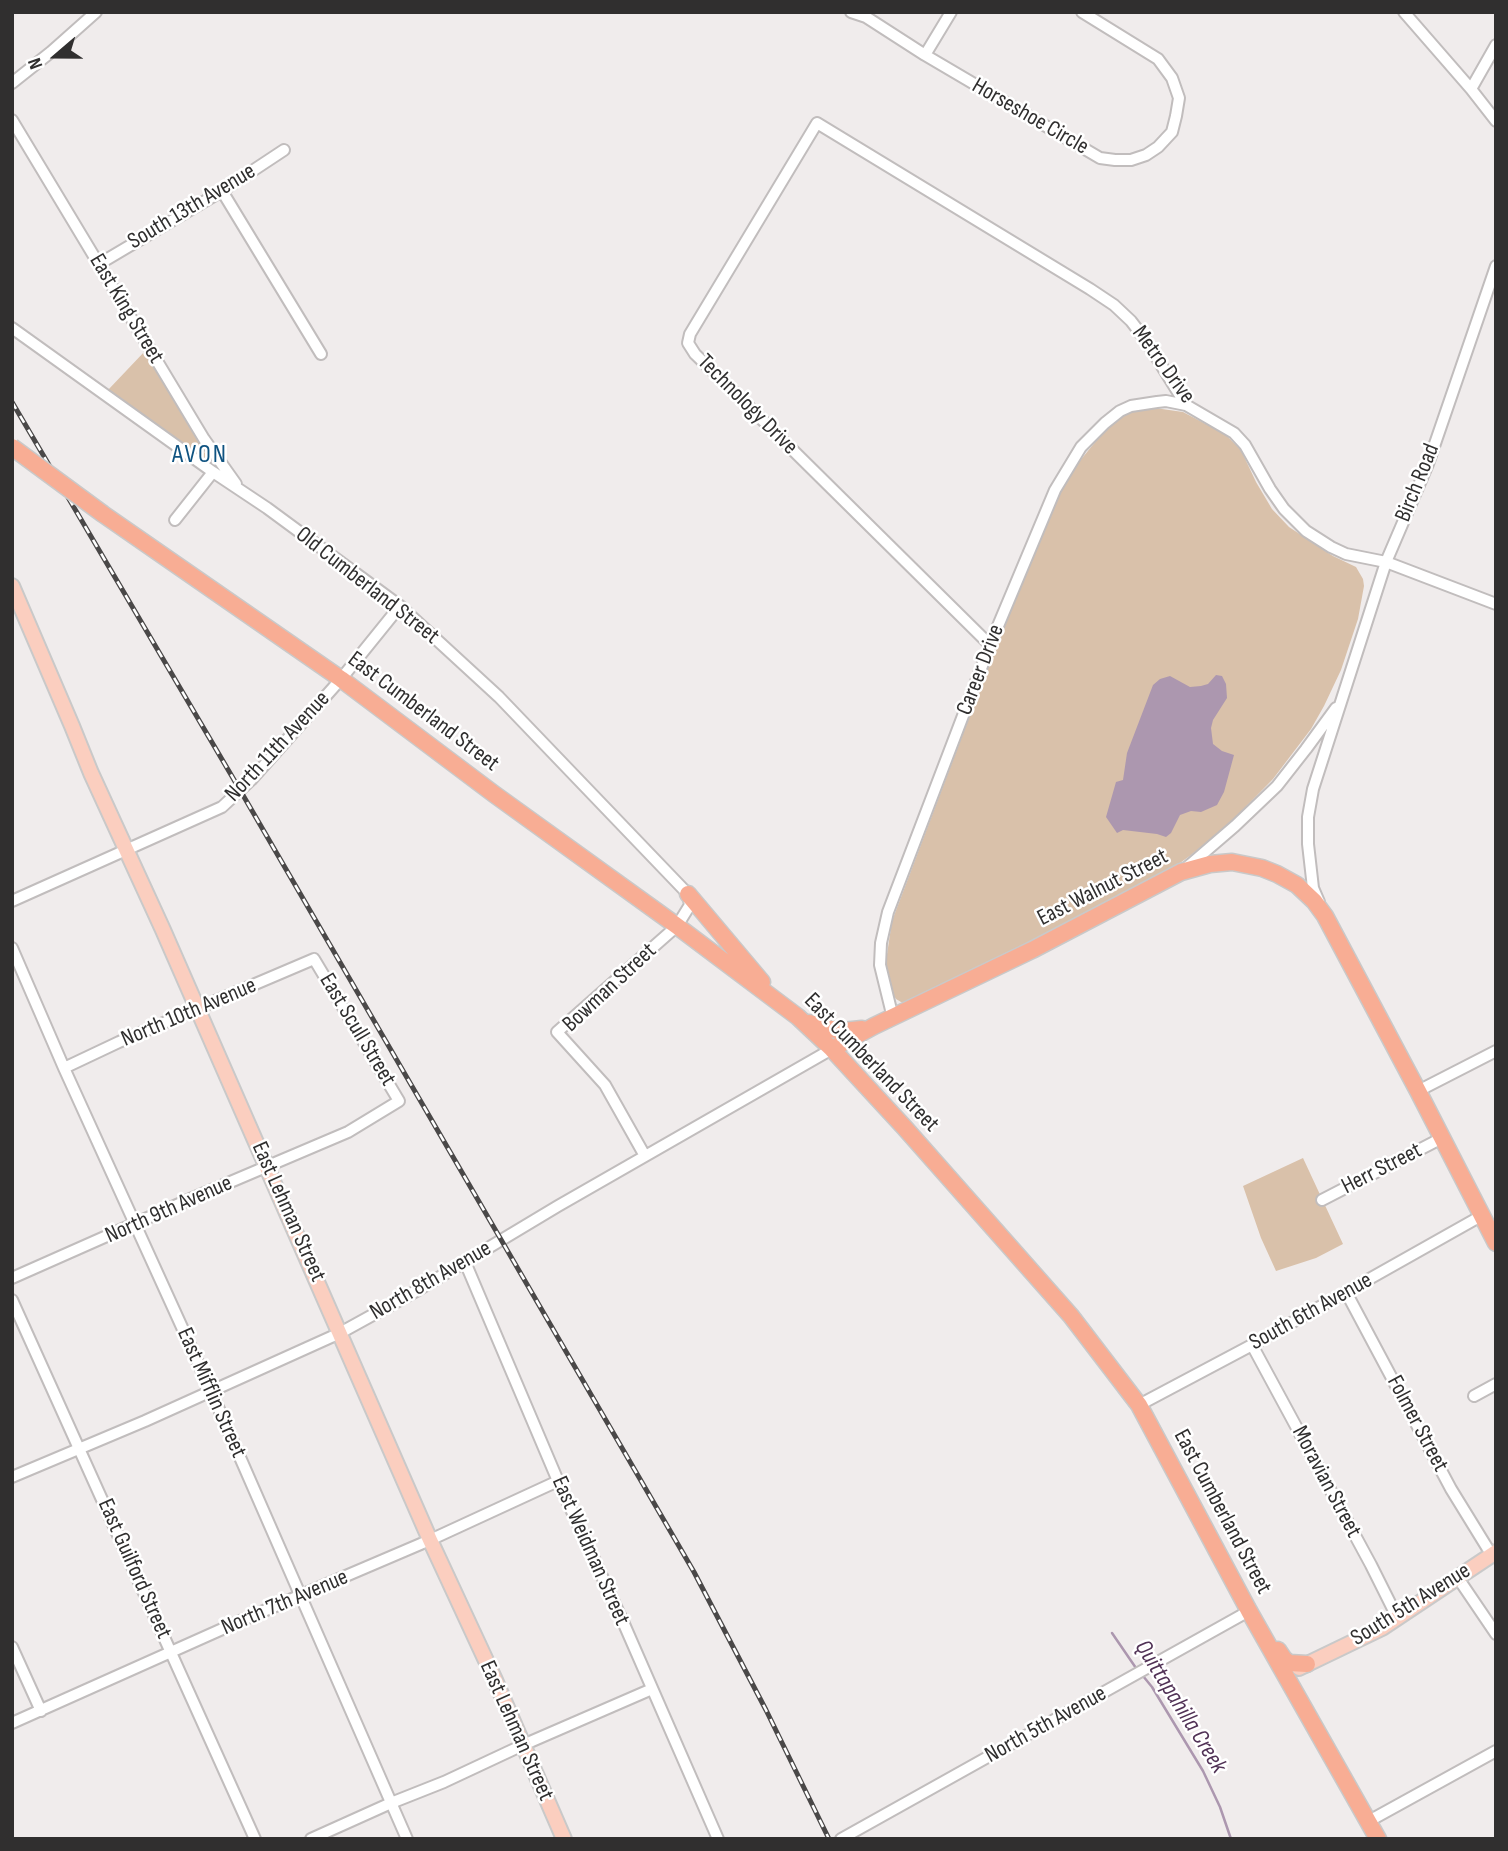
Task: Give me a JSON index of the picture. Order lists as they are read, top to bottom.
{
  "streets": {
    "highway": ["East Cumberland Street", "East Walnut Street"],
    "main road": ["East Lehman Street", "South 5th Avenue"],
    "street": [
      "Horseshoe Circle",
      "South 13th Avenue",
      "East King Street",
      "Metro Drive",
      "Technology Drive",
      "Birch Road",
      "Old Cumberland Street",
      "Career Drive",
      "North 11th Avenue",
      "Bowman Street",
      "North 10th Avenue",
      "East Scull Street",
      "Herr Street",
      "North 9th Avenue",
      "North 8th Avenue",
      "South 6th Avenue",
      "East Mifflin Street",
      "Folmer Street",
      "Moravian Street",
      "East Weidman Street",
      "East Guilford Street",
      "North 7th Avenue",
      "North 5th Avenue"
    ]
  },
  "crossings": [
    ["South 13th Avenue", "East King Street"],
    ["East King Street", "Old Cumberland Street"],
    ["Metro Drive", "Technology Drive"],
    ["Metro Drive", "Birch Road"],
    ["Metro Drive", "Career Drive"],
    ["Technology Drive", "Career Drive"],
    ["Birch Road", "East Walnut Street"],
    ["Old Cumberland Street", "North 11th Avenue"],
    ["Career Drive", "East Walnut Street"],
    ["East Cumberland Street", "North 11th Avenue"],
    ["East Cumberland Street", "East Walnut Street"],
    ["East Cumberland Street", "Bowman Street"],
    ["East Cumberland Street", "North 8th Avenue"],
    ["East Cumberland Street", "South 6th Avenue"],
    ["East Cumberland Street", "South 5th Avenue"],
    ["East Cumberland Street", "North 5th Avenue"],
    ["North 11th Avenue", "East Lehman Street"],
    ["East Walnut Street", "Herr Street"],
    ["East Walnut Street", "North 8th Avenue"],
    ["East Walnut Street", "South 6th Avenue"],
    ["Bowman Street", "North 8th Avenue"],
    ["North 10th Avenue", "East Scull Street"],
    ["North 10th Avenue", "East Lehman Street"],
    ["North 10th Avenue", "East Mifflin Street"],
    ["East Scull Street", "North 9th Avenue"],
    ["North 9th Avenue", "East Lehman Street"],
    ["North 9th Avenue", "East Mifflin Street"],
    ["East Lehman Street", "North 8th Avenue"],
    ["East Lehman Street", "North 7th Avenue"],
    ["North 8th Avenue", "East Mifflin Street"],
    ["North 8th Avenue", "East Weidman Street"],
    ["North 8th Avenue", "East Guilford Street"],
    ["South 6th Avenue", "Folmer Street"],
    ["South 6th Avenue", "Moravian Street"],
    ["East Mifflin Street", "North 7th Avenue"],
    ["Folmer Street", "South 5th Avenue"],
    ["Moravian Street", "South 5th Avenue"],
    ["East Weidman Street", "North 7th Avenue"],
    ["East Guilford Street", "North 7th Avenue"]
  ],
  "districts": ["AVON"],
  "water": ["Quittapahilla Creek"],
  "north": "left"
}
